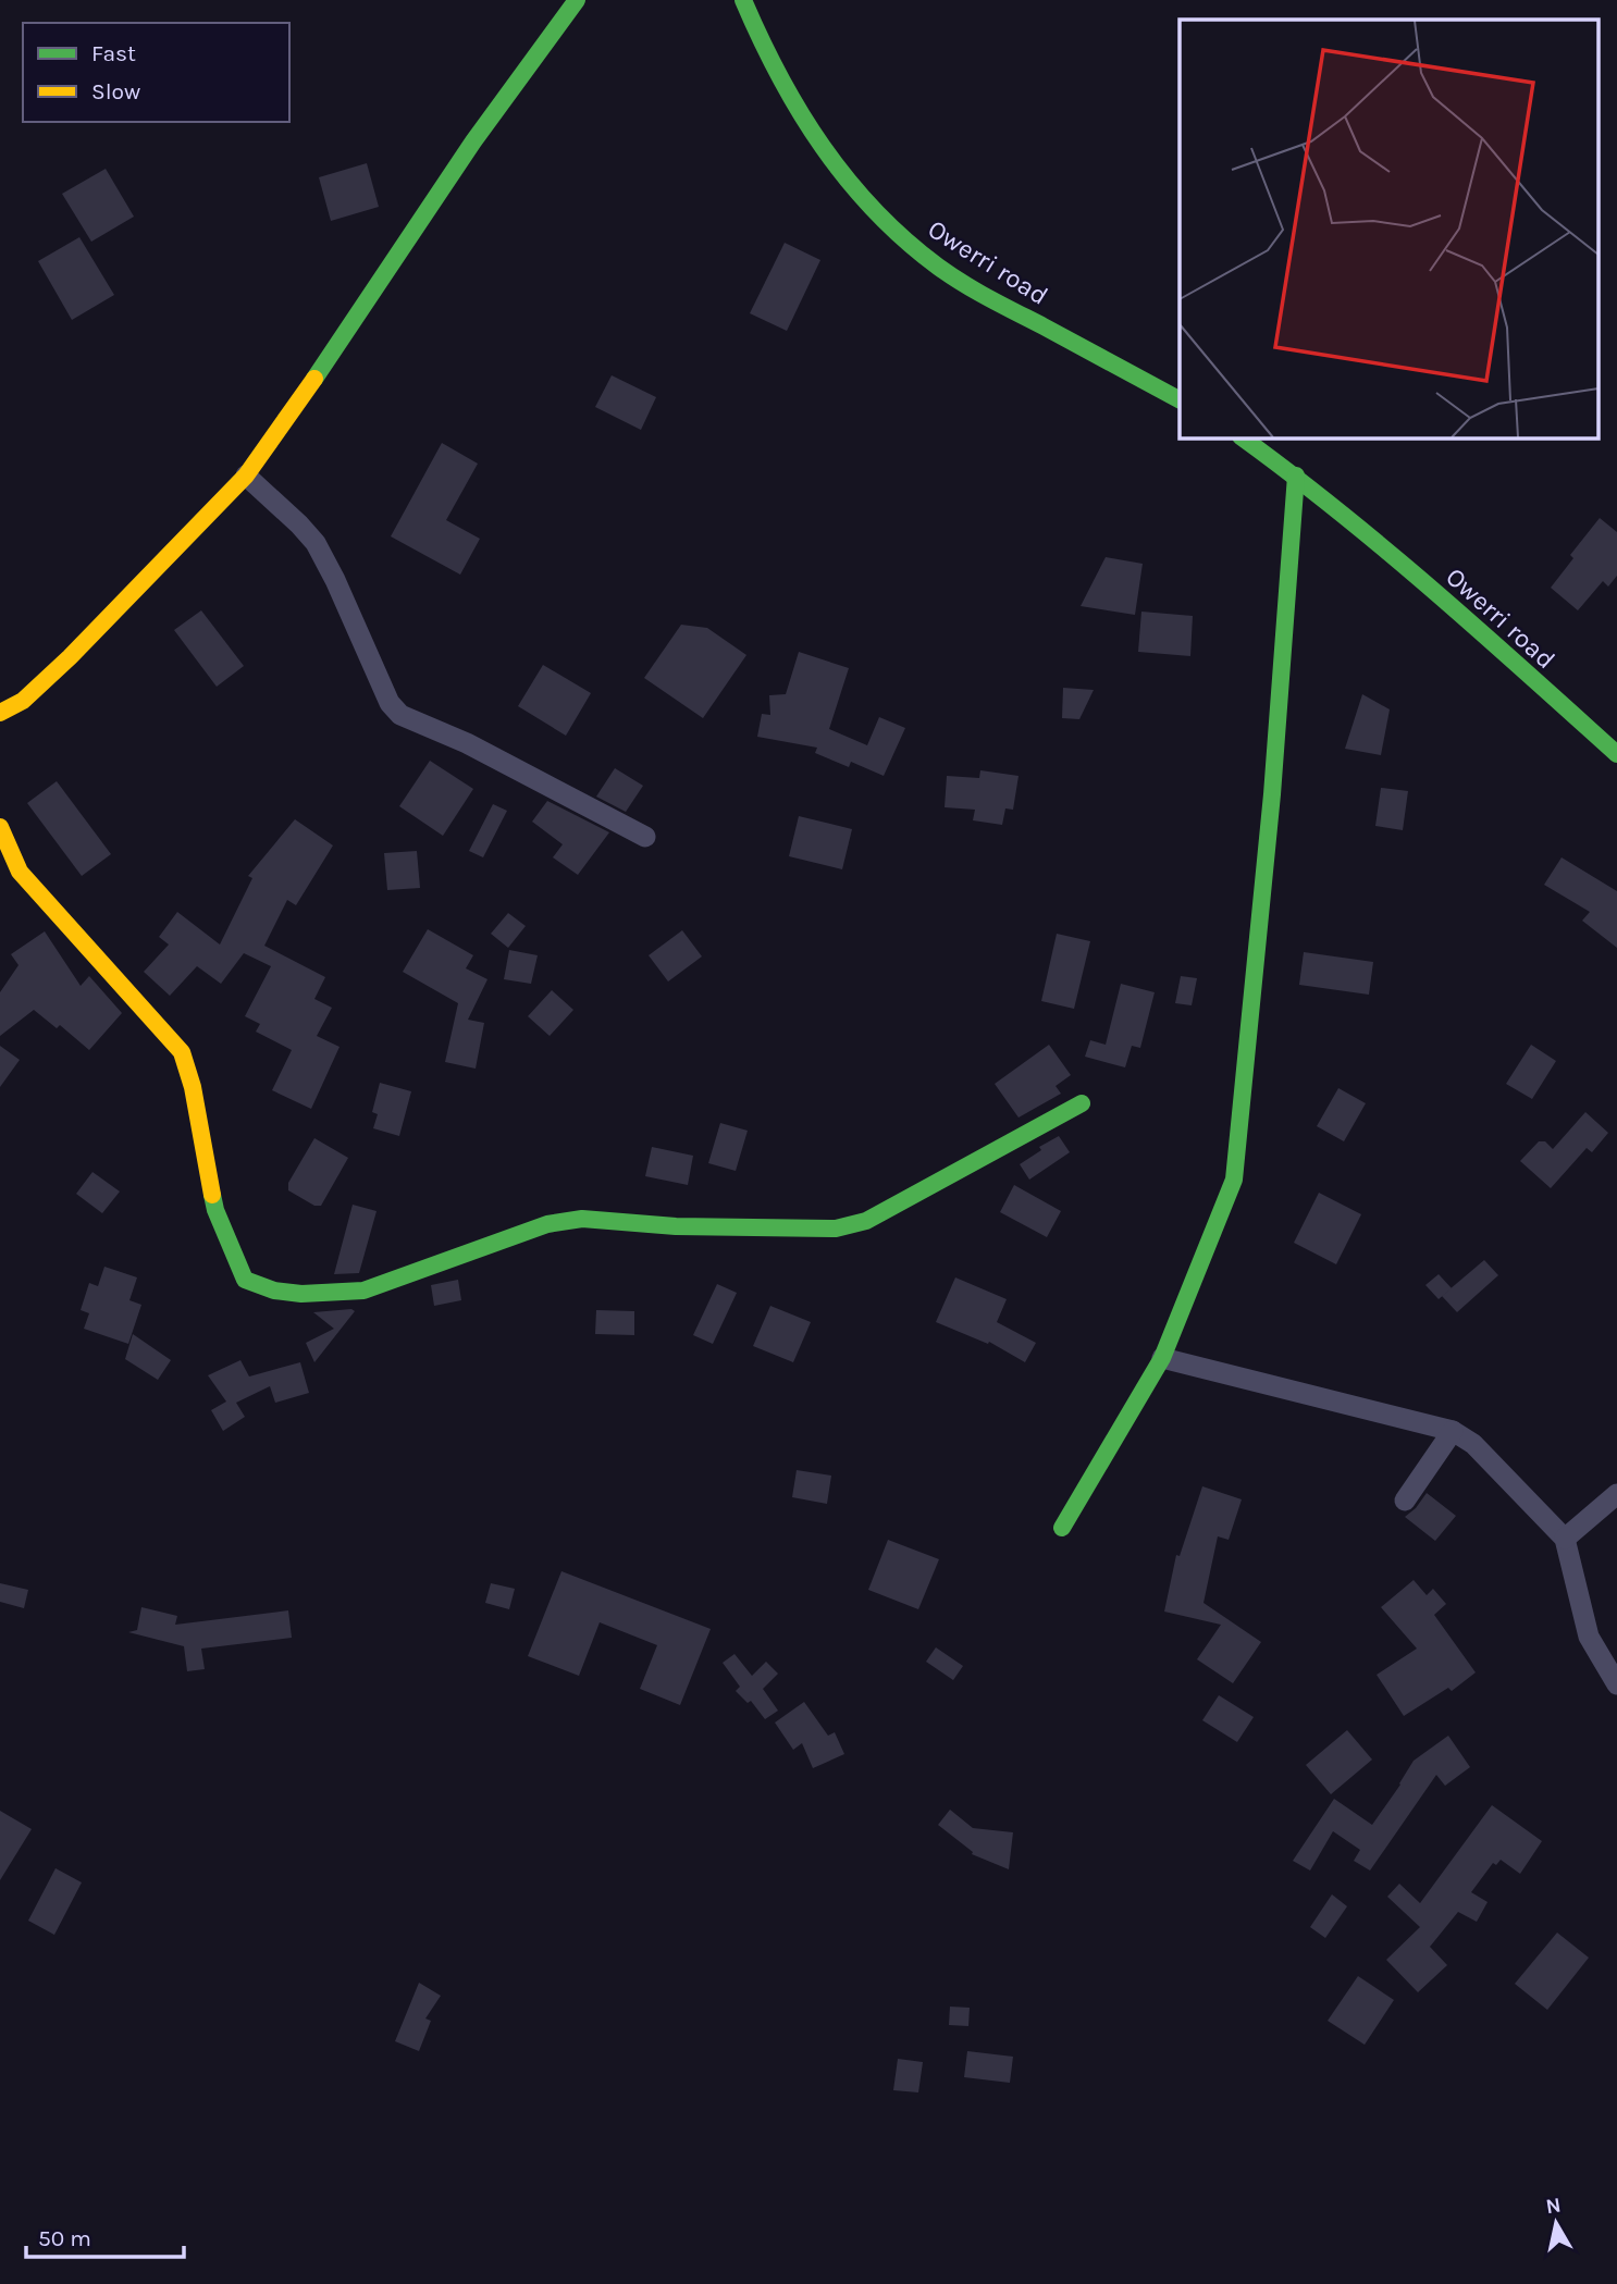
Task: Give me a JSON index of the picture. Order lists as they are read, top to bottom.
{
  "streets": {
    "street": ["Owerri road"]
  },
  "legend": ["Fast", "Slow"],
  "scale_bar": "50 m",
  "north": "top"
}
